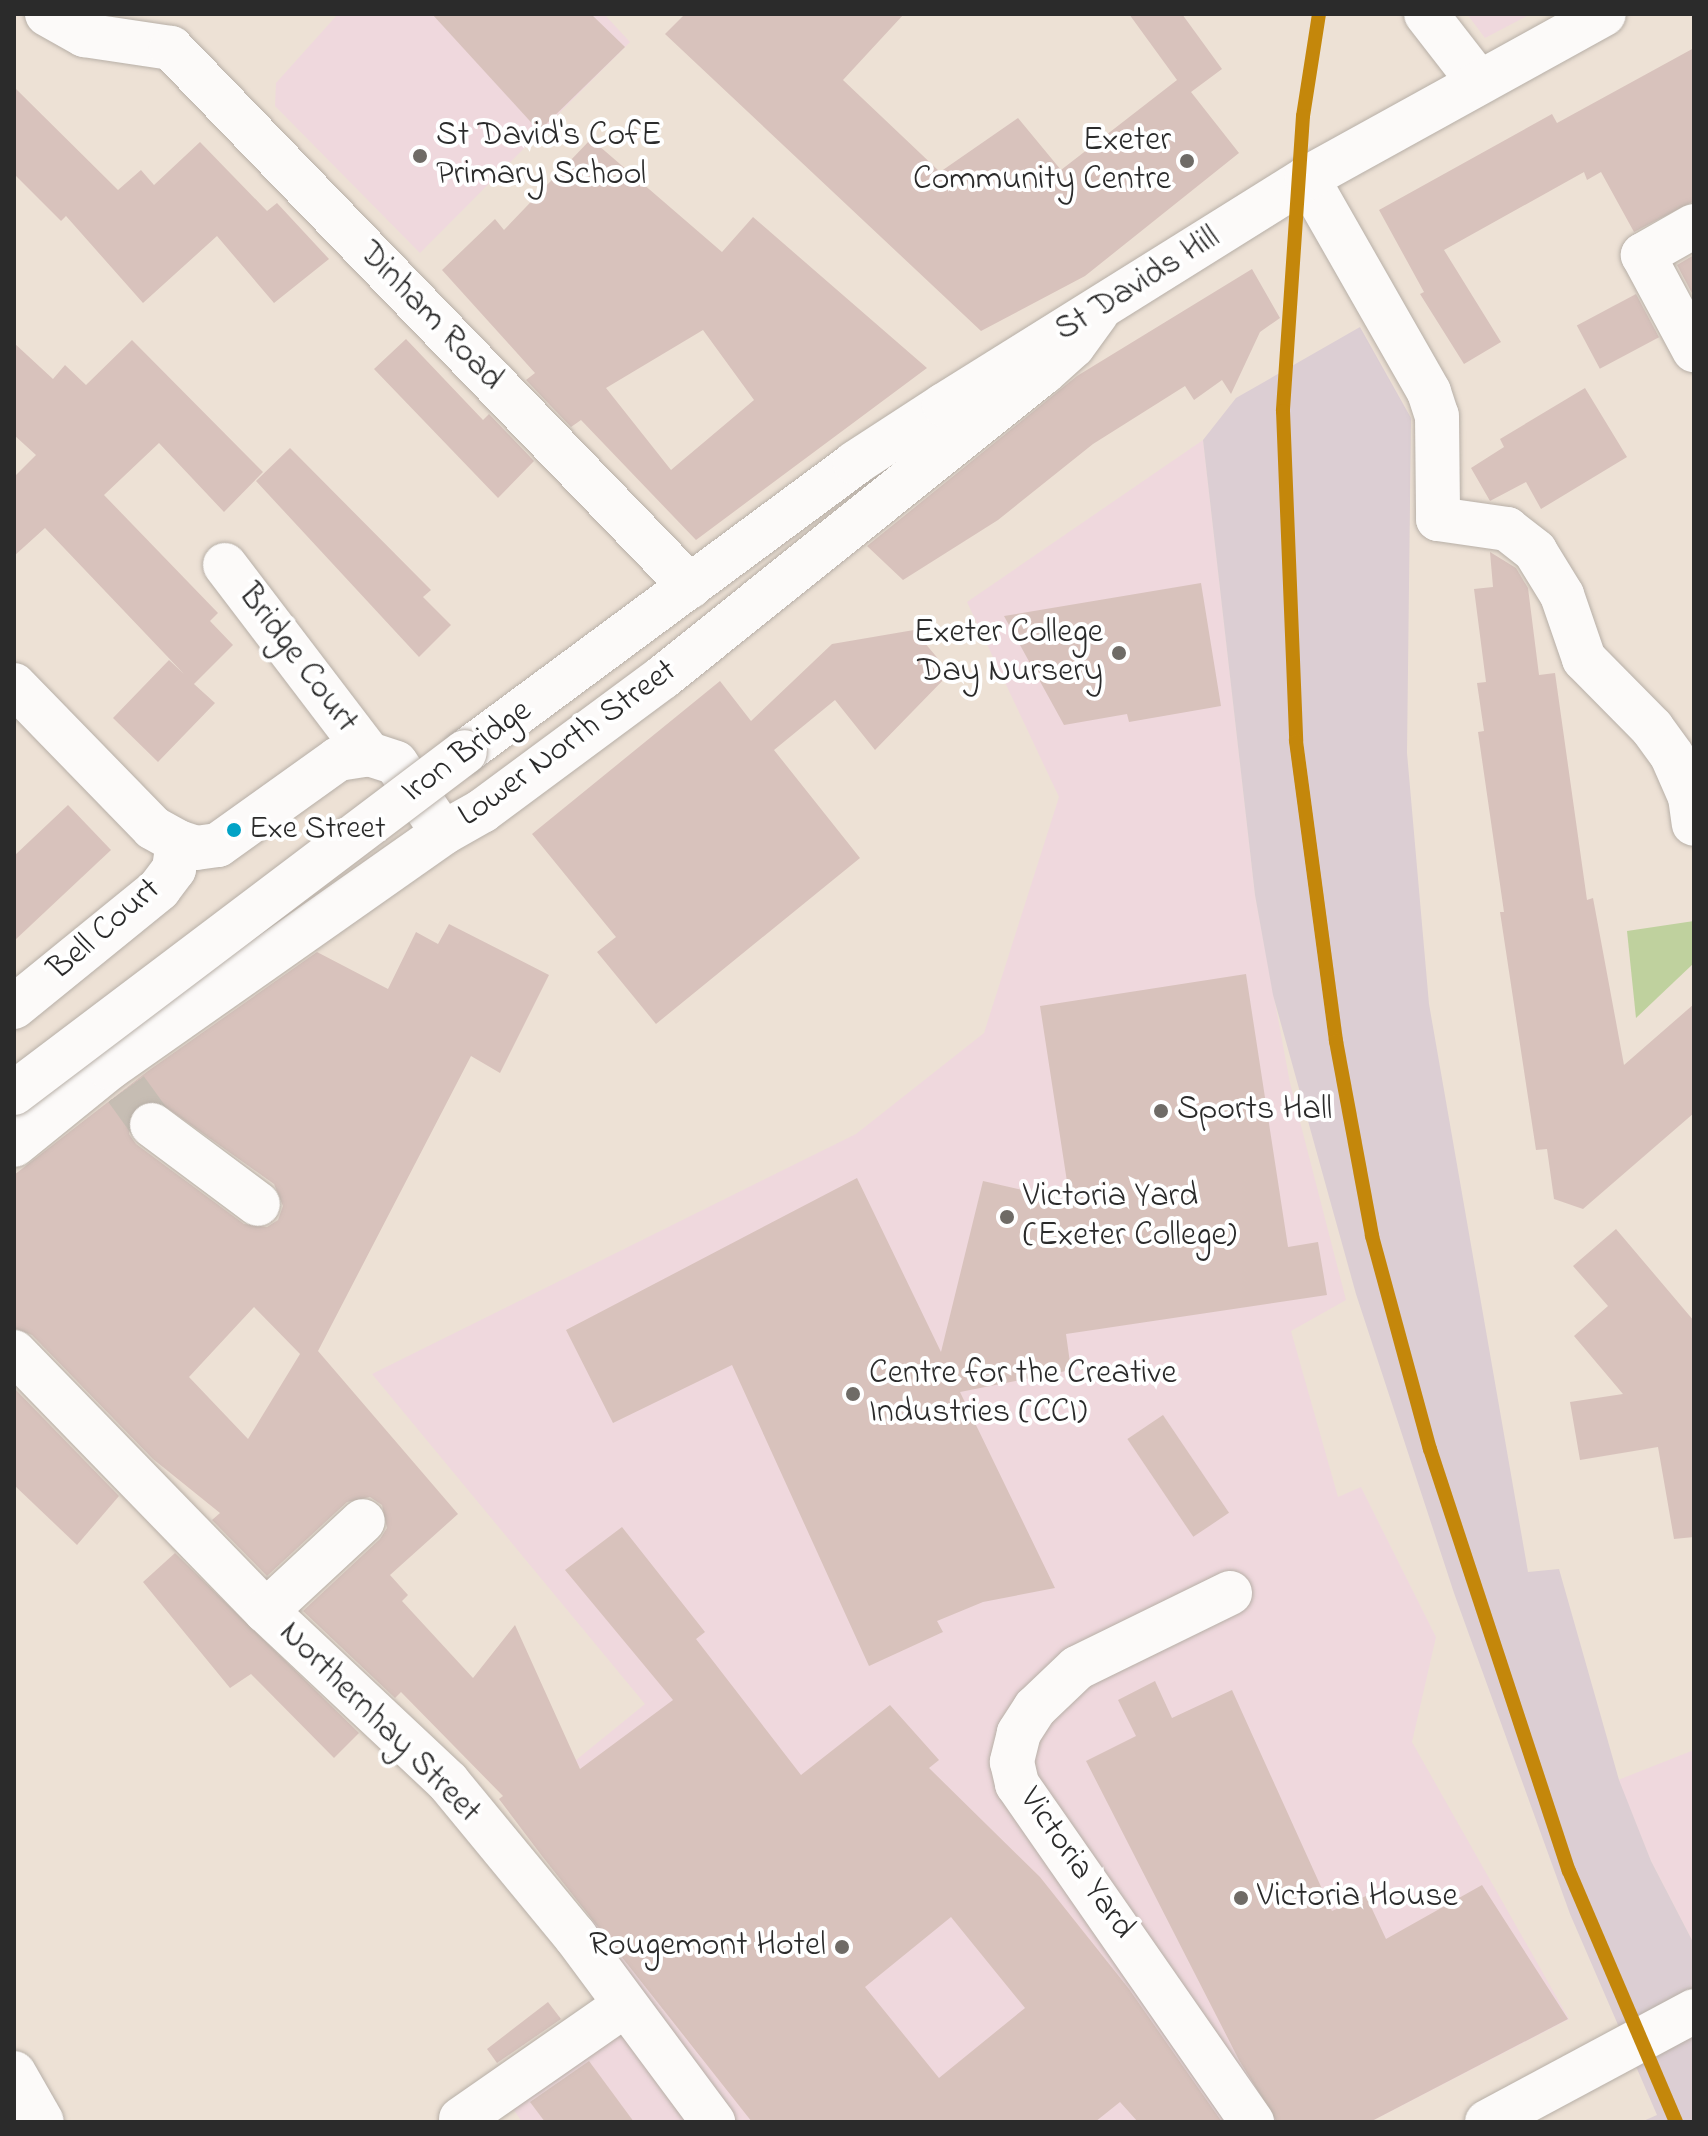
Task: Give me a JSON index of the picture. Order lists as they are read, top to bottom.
{
  "streets": {
    "street": [
      "St Davids Hill",
      "Dinham Road",
      "Bridge Court",
      "Lower North Street",
      "Iron Bridge",
      "Bell Court",
      "Northernhay Street",
      "Victoria Yard"
    ]
  },
  "crossings": [
    ["St Davids Hill", "Dinham Road"],
    ["St Davids Hill", "Lower North Street"],
    ["St Davids Hill", "Iron Bridge"],
    ["Dinham Road", "Iron Bridge"]
  ],
  "places": [
    "St David's CofE Primary School",
    "Exeter Community Centre",
    "Exeter College Day Nursery",
    "Exe Street",
    "Sports Hall",
    "Victoria Yard (Exeter College)",
    "Centre for the Creative Industries (CCI)",
    "Victoria House",
    "Rougemont Hotel"
  ]
}
